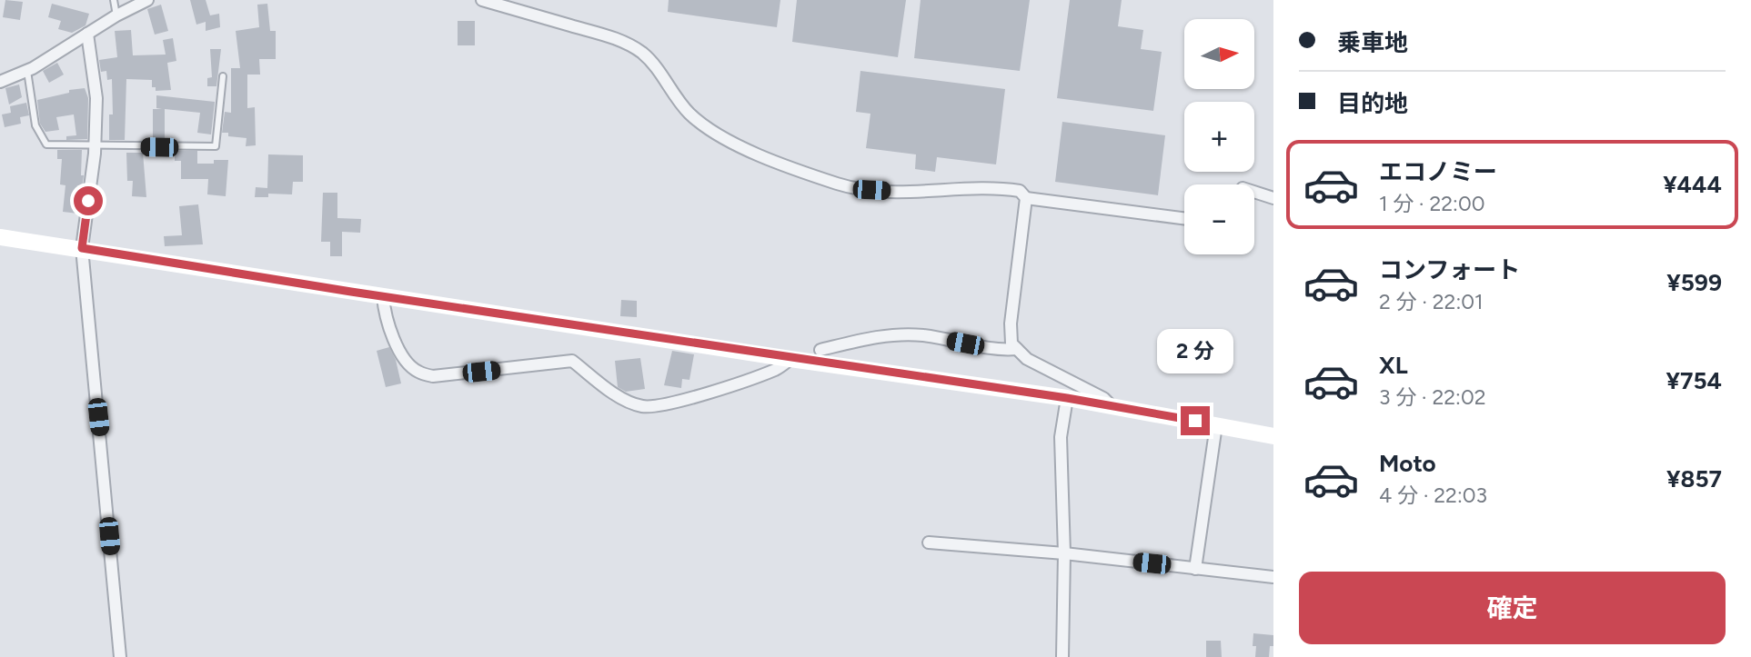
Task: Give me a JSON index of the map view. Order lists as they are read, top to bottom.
{
  "north": "right",
  "page": {
    "banner": ["乗車地", "目的地"],
    "map_buttons": ["+", "−"],
    "list": [
      {
        "name": "エコノミー",
        "note": "1 分 · 22:00",
        "value": "¥444"
      },
      {
        "name": "コンフォート",
        "note": "2 分 · 22:01",
        "value": "¥599"
      },
      {
        "name": "XL",
        "note": "3 分 · 22:02",
        "value": "¥754"
      },
      {
        "name": "Moto",
        "note": "4 分 · 22:03",
        "value": "¥857"
      }
    ],
    "bubble": "2 分",
    "buttons": "確定"
  }
}
